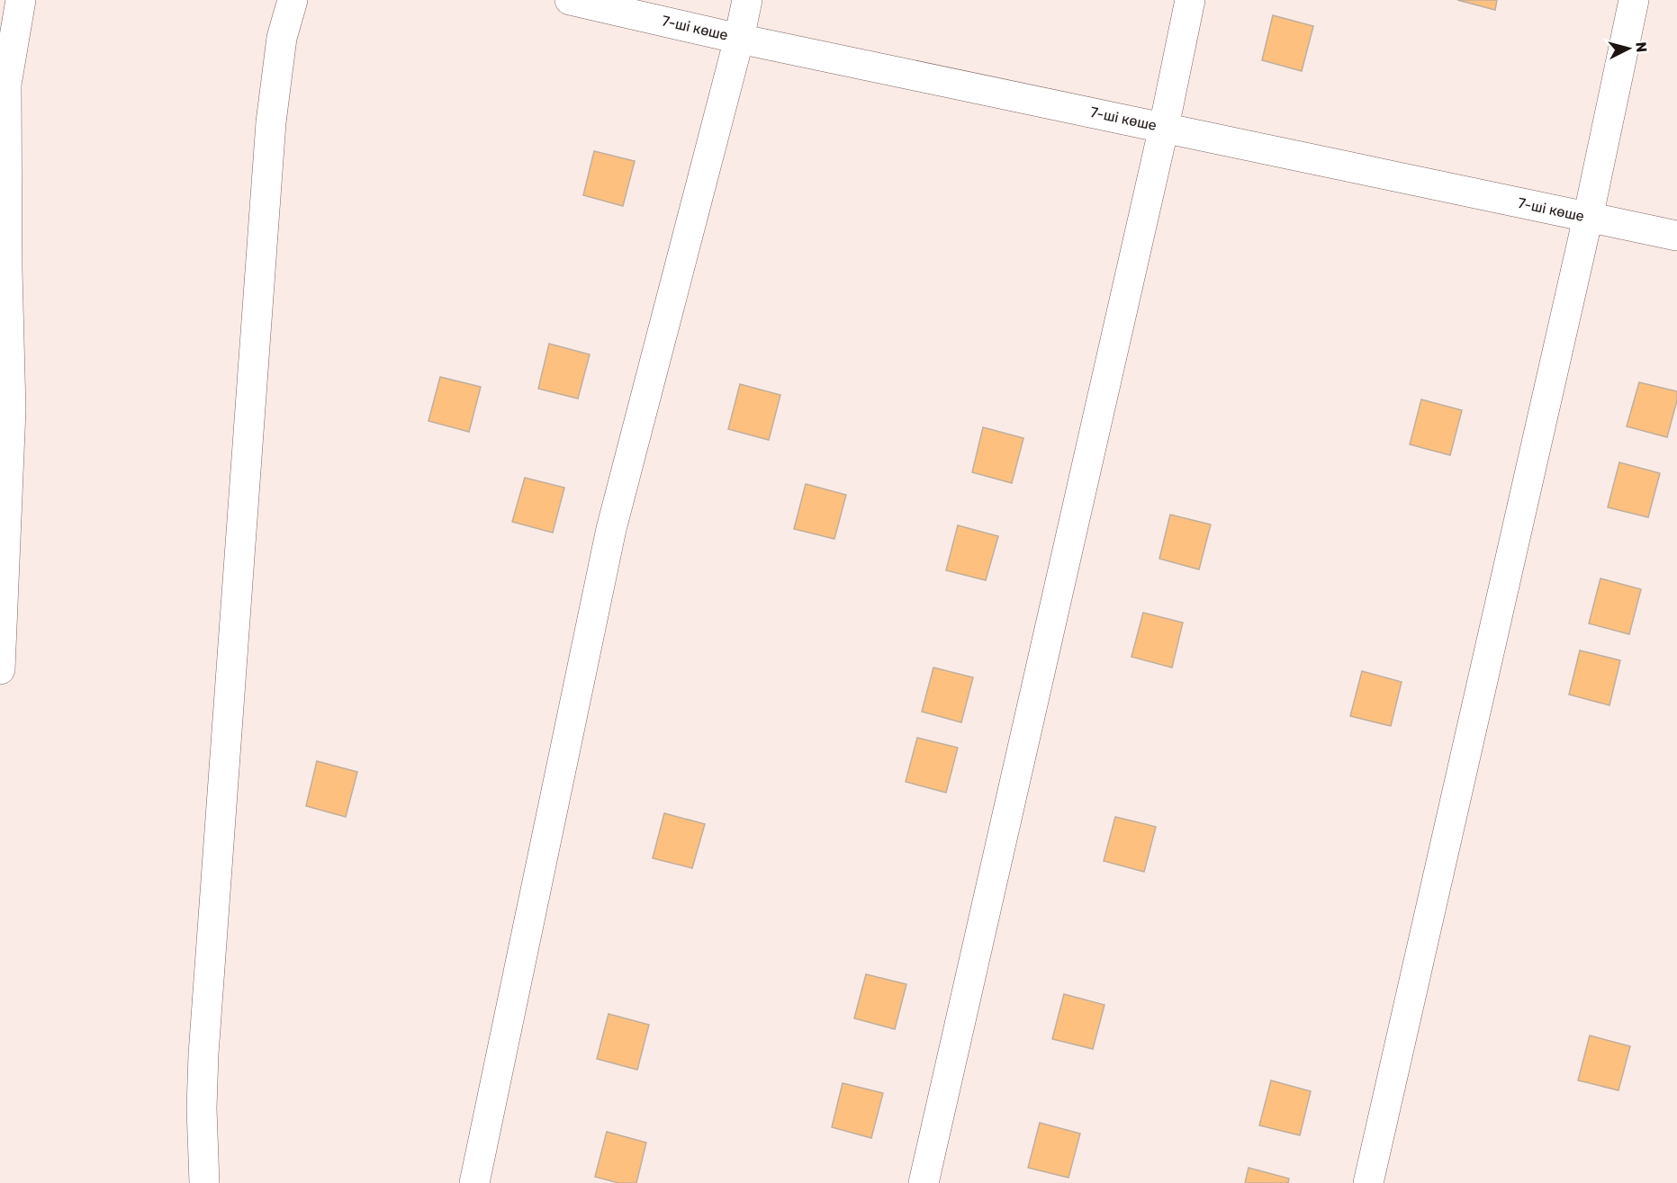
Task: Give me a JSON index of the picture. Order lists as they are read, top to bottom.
{
  "streets": {
    "lane": ["7-ші көше"]
  },
  "north": "right"
}
